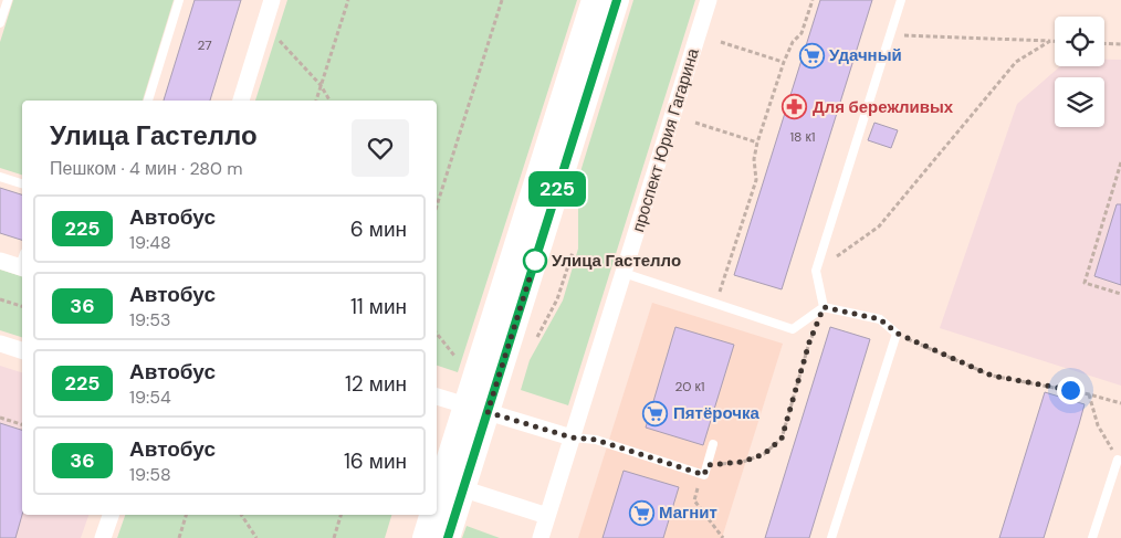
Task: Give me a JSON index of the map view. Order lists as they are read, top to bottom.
{
  "streets": {
    "street": ["проспект Юрия Гагарина"]
  },
  "places": {
    "supermarket": ["Удачный", "Пятёрочка", "Магнит"],
    "pharmacy": ["Для бережливых"],
    "other": ["Улица Гастелло"]
  },
  "lines": ["bus line 225"],
  "house_numbers": ["27", "18 к1", "20 к1"],
  "page": {
    "on_map": "225",
    "heading": ["Улица Гастелло", "Пешком · 4 мин · 280 m"],
    "list": [
      {
        "mark": "225",
        "name": "Автобус",
        "note": "19:48",
        "value": "6 мин"
      },
      {
        "mark": "36",
        "name": "Автобус",
        "note": "19:53",
        "value": "11 мин"
      },
      {
        "mark": "225",
        "name": "Автобус",
        "note": "19:54",
        "value": "12 мин"
      },
      {
        "mark": "36",
        "name": "Автобус",
        "note": "19:58",
        "value": "16 мин"
      }
    ]
  }
}
